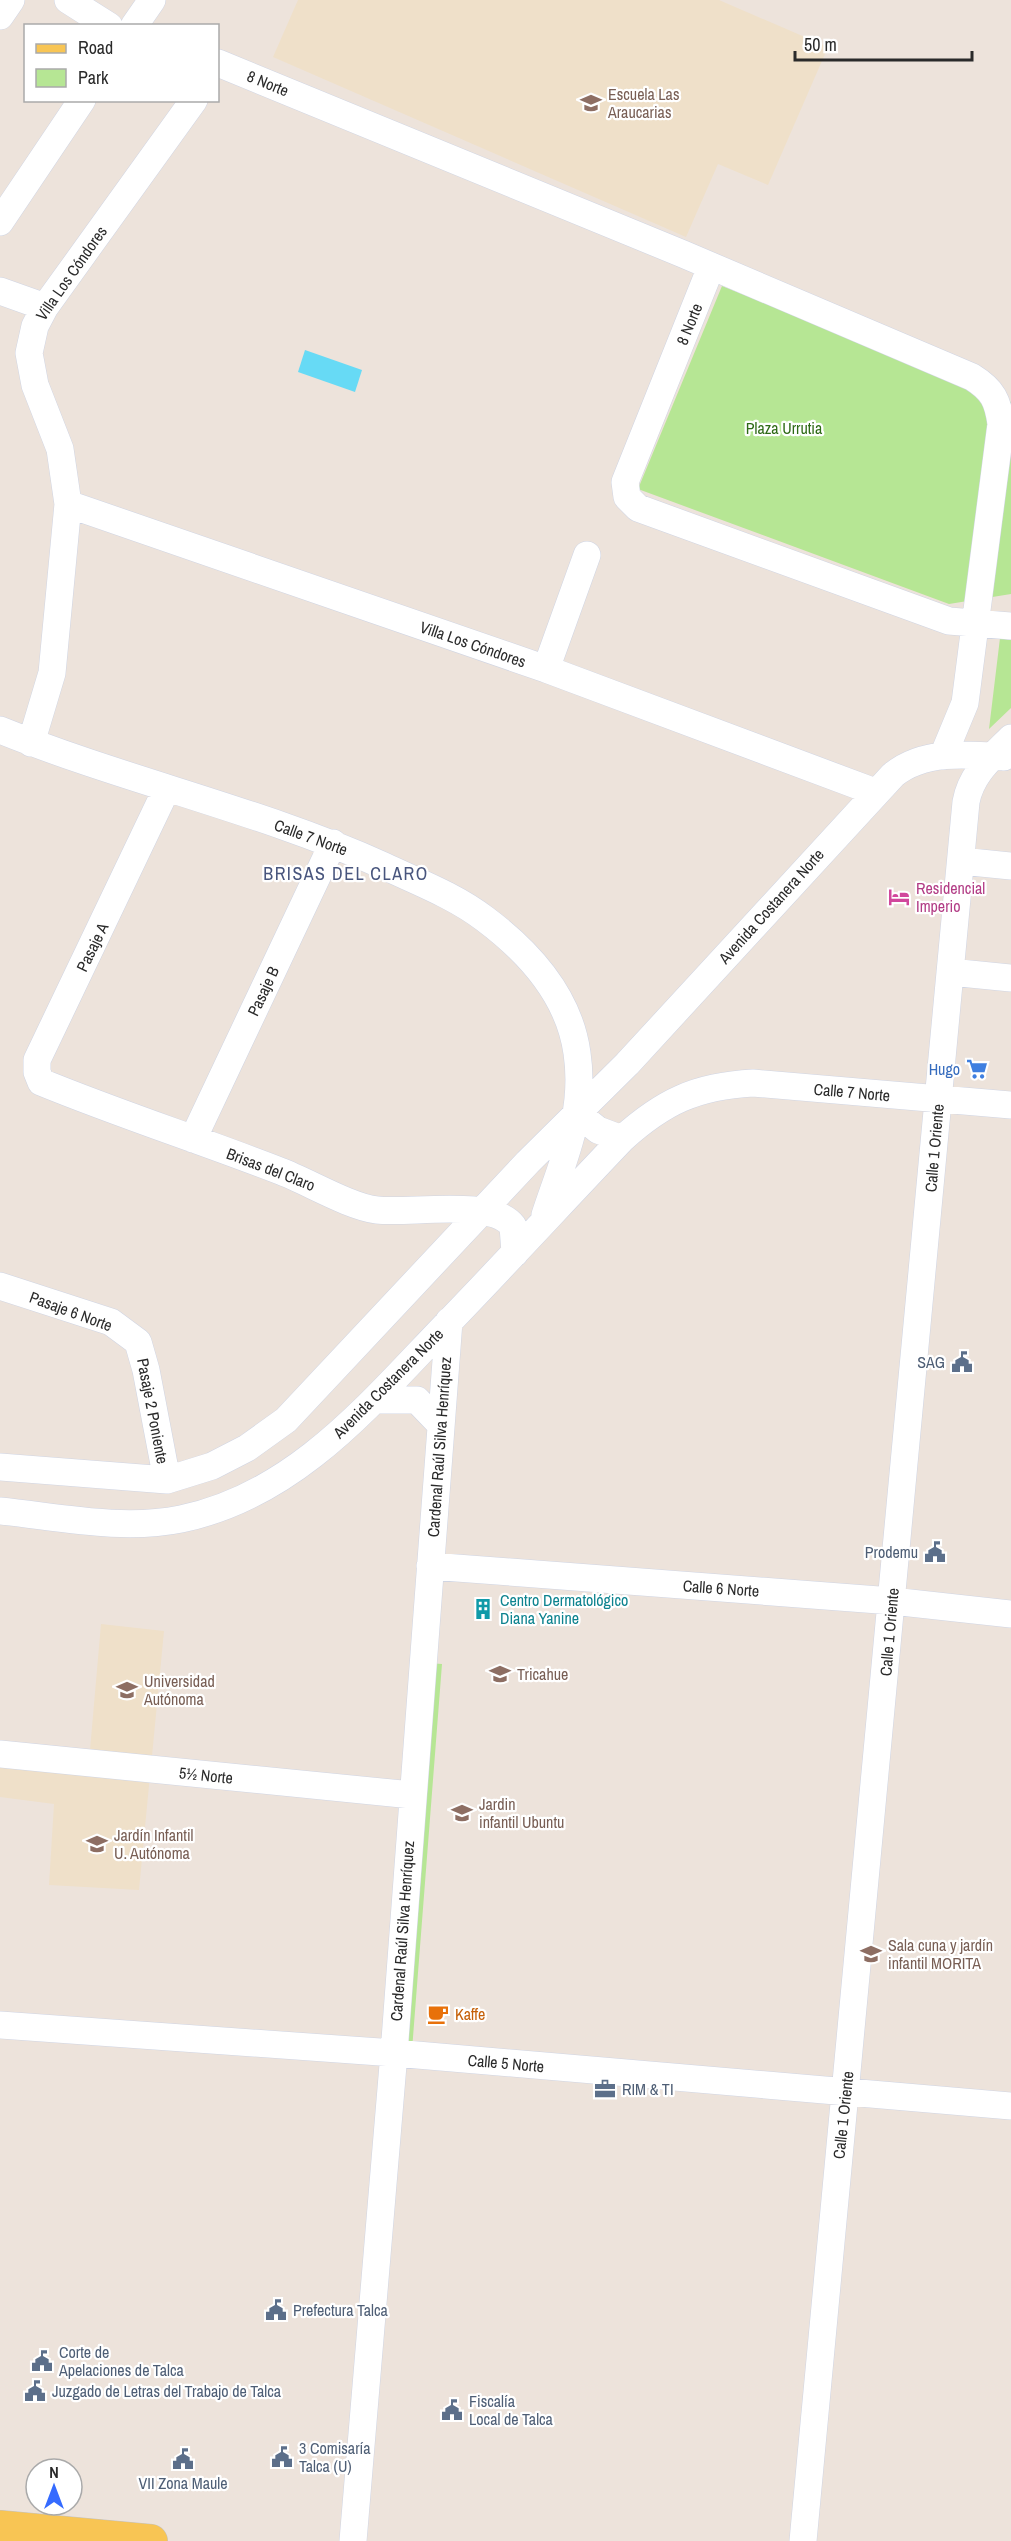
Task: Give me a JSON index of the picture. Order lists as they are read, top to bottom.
{
  "streets": {
    "street": [
      "8 Norte",
      "Villa Los Cóndores",
      "Calle 7 Norte",
      "Avenida Costanera Norte",
      "Pasaje A",
      "Pasaje B",
      "Calle 1 Oriente",
      "Brisas del Claro",
      "Pasaje 6 Norte",
      "Pasaje 2 Poniente",
      "Cardenal Raúl Silva Henríquez",
      "Calle 6 Norte",
      "5½ Norte",
      "Calle 5 Norte"
    ]
  },
  "crossings": [
    ["Villa Los Cóndores", "Calle 7 Norte"],
    ["Villa Los Cóndores", "Avenida Costanera Norte"],
    ["Calle 7 Norte", "Avenida Costanera Norte"],
    ["Calle 7 Norte", "Pasaje A"],
    ["Calle 7 Norte", "Pasaje B"],
    ["Calle 7 Norte", "Calle 1 Oriente"],
    ["Avenida Costanera Norte", "Calle 1 Oriente"],
    ["Avenida Costanera Norte", "Brisas del Claro"],
    ["Avenida Costanera Norte", "Pasaje 2 Poniente"],
    ["Avenida Costanera Norte", "Cardenal Raúl Silva Henríquez"],
    ["Pasaje A", "Brisas del Claro"],
    ["Pasaje B", "Brisas del Claro"],
    ["Calle 1 Oriente", "Calle 6 Norte"],
    ["Calle 1 Oriente", "Calle 5 Norte"],
    ["Pasaje 6 Norte", "Pasaje 2 Poniente"],
    ["Cardenal Raúl Silva Henríquez", "Calle 6 Norte"],
    ["Cardenal Raúl Silva Henríquez", "5½ Norte"],
    ["Cardenal Raúl Silva Henríquez", "Calle 5 Norte"]
  ],
  "districts": ["BRISAS DEL CLARO"],
  "parks": ["Plaza Urrutia"],
  "places": {
    "school or university": [
      "Escuela Las Araucarias",
      "Tricahue",
      "Universidad Autónoma",
      "Jardin infantil Ubuntu",
      "Jardín Infantil U. Autónoma",
      "Sala cuna y jardín infantil MORITA"
    ],
    "hotel": ["Residencial Imperio"],
    "supermarket": ["Hugo"],
    "public building": [
      "SAG",
      "Prodemu",
      "Prefectura Talca",
      "Corte de Apelaciones de Talca",
      "Juzgado de Letras del Trabajo de Talca",
      "Fiscalía Local de Talca",
      "3 Comisaría Talca (U)",
      "VII Zona Maule"
    ],
    "building": ["Centro Dermatológico Diana Yanine"],
    "cafe": ["Kaffe"],
    "office": ["RIM & TI"]
  },
  "legend": ["Road", "Park"],
  "scale_bar": "50 m",
  "north": "top"
}
